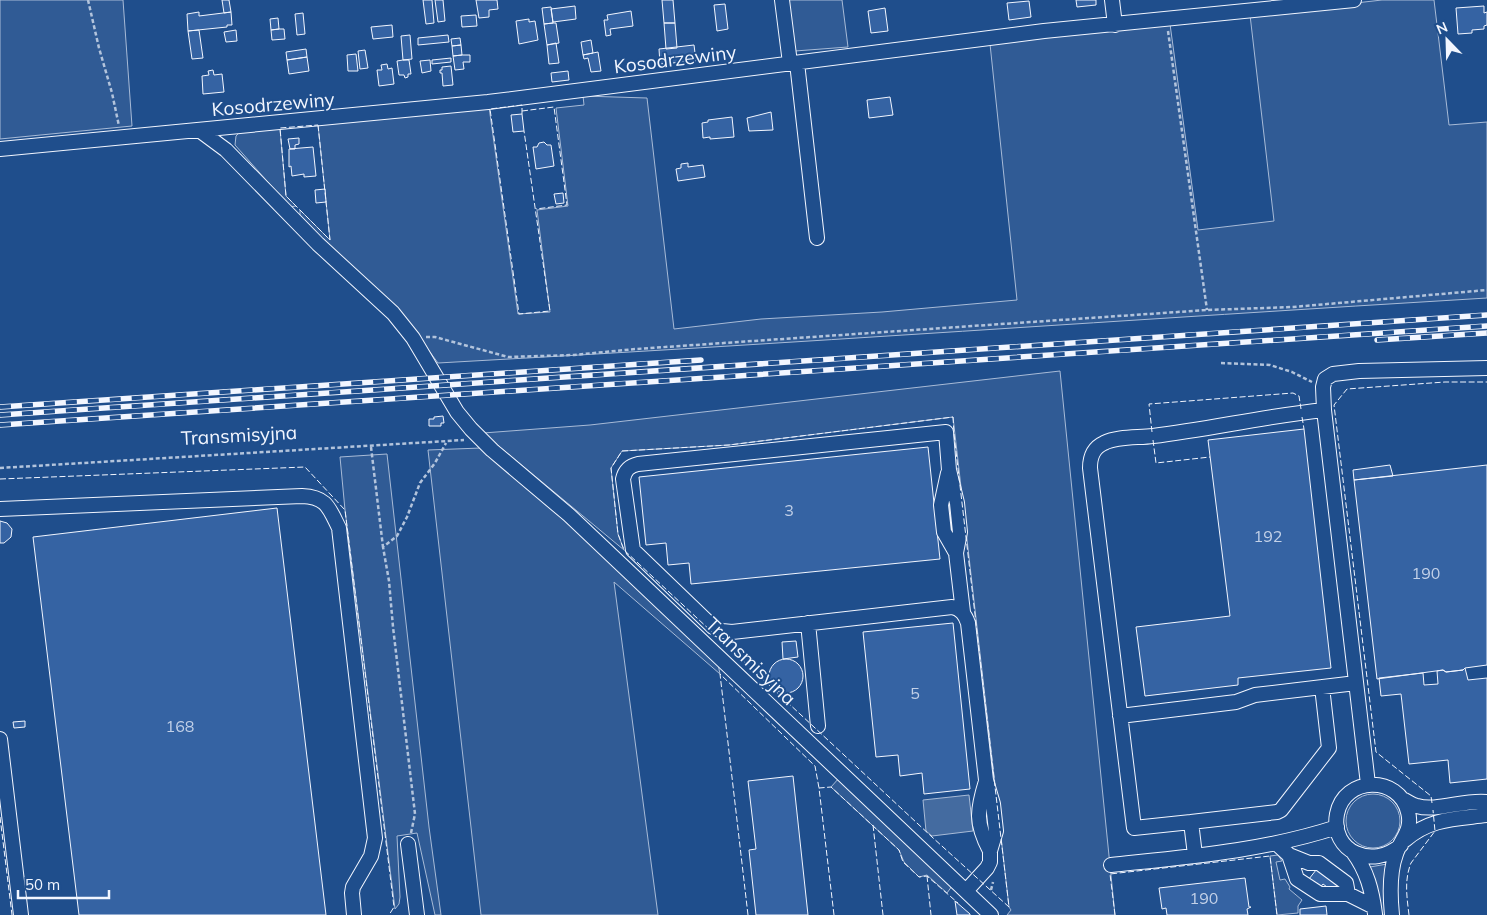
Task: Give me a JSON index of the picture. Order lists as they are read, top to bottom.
{
  "streets": {
    "street": ["Kosodrzewiny", "Transmisyjna"]
  },
  "crossings": [
    ["Kosodrzewiny", "Transmisyjna"]
  ],
  "house_numbers": [
    "3",
    "192",
    "190",
    "5",
    "168",
    "190"
  ],
  "scale_bar": "50 m",
  "north": "top left"
}
